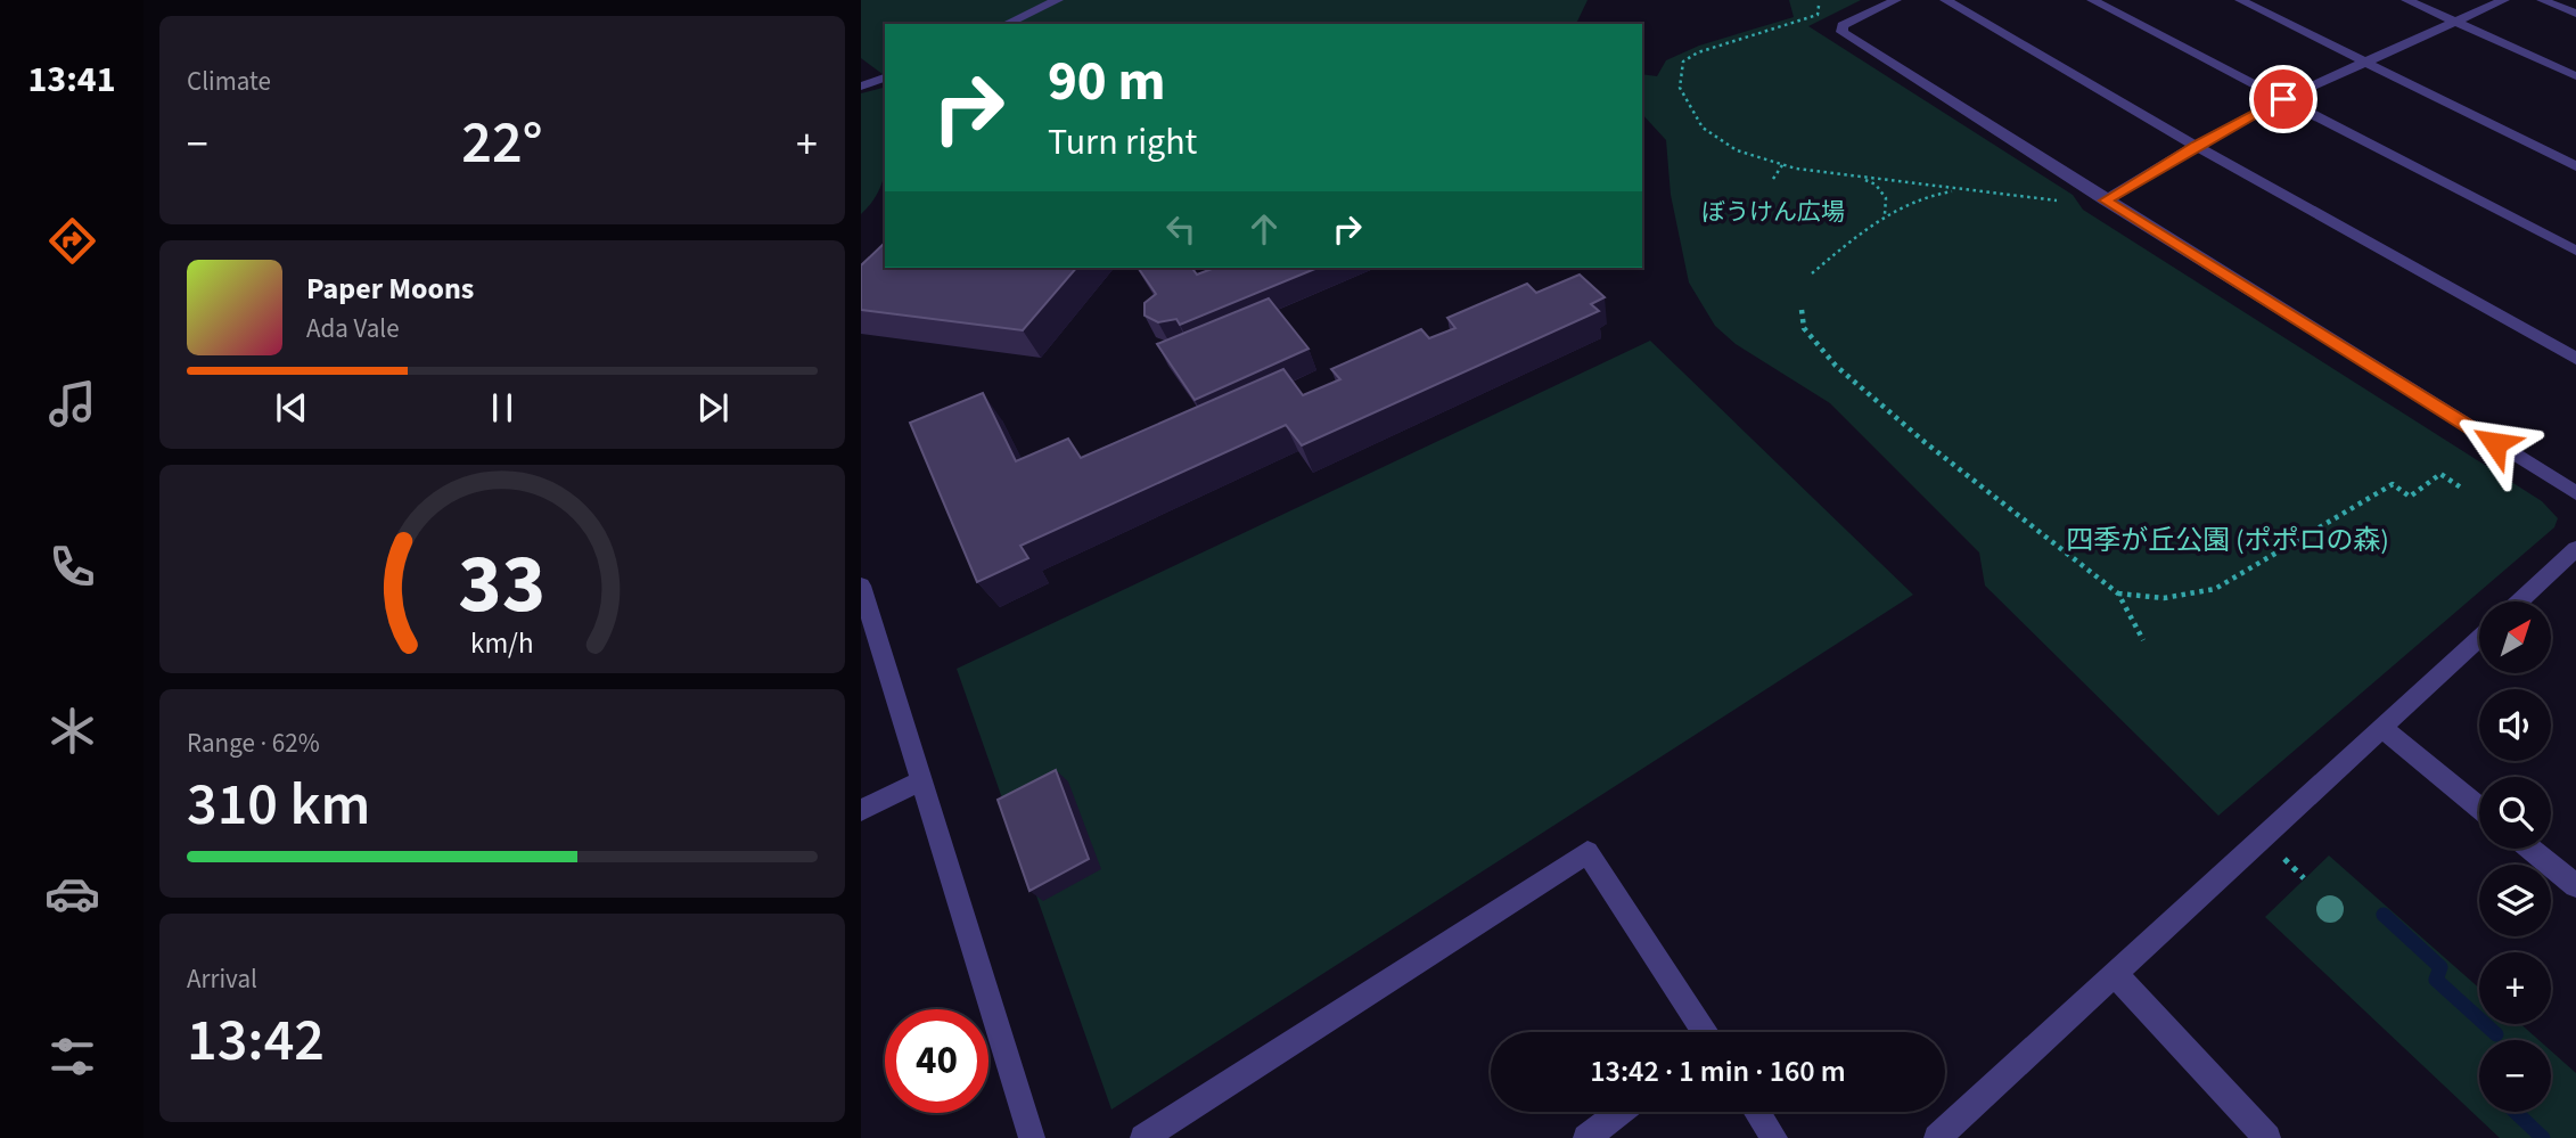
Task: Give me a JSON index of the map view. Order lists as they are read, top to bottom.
{
  "parks": ["ぼうけん広場", "四季が丘公園 (ポポロの森)"],
  "north": "top right",
  "page": {
    "tabs": "13:41",
    "tile": [
      "Climate",
      ["Range · 62%", "310 km"],
      ["Arrival", "13:42"]
    ],
    "turn": ["90 m", "Turn right"],
    "heat": ["−", "22°", "+"],
    "song": ["Paper Moons", "Ada Vale"],
    "map_buttons": ["+", "−"],
    "limit": "40",
    "trip": "13:42 · 1 min · 160 m",
    "gauge": ["33", "km/h"]
  }
}
